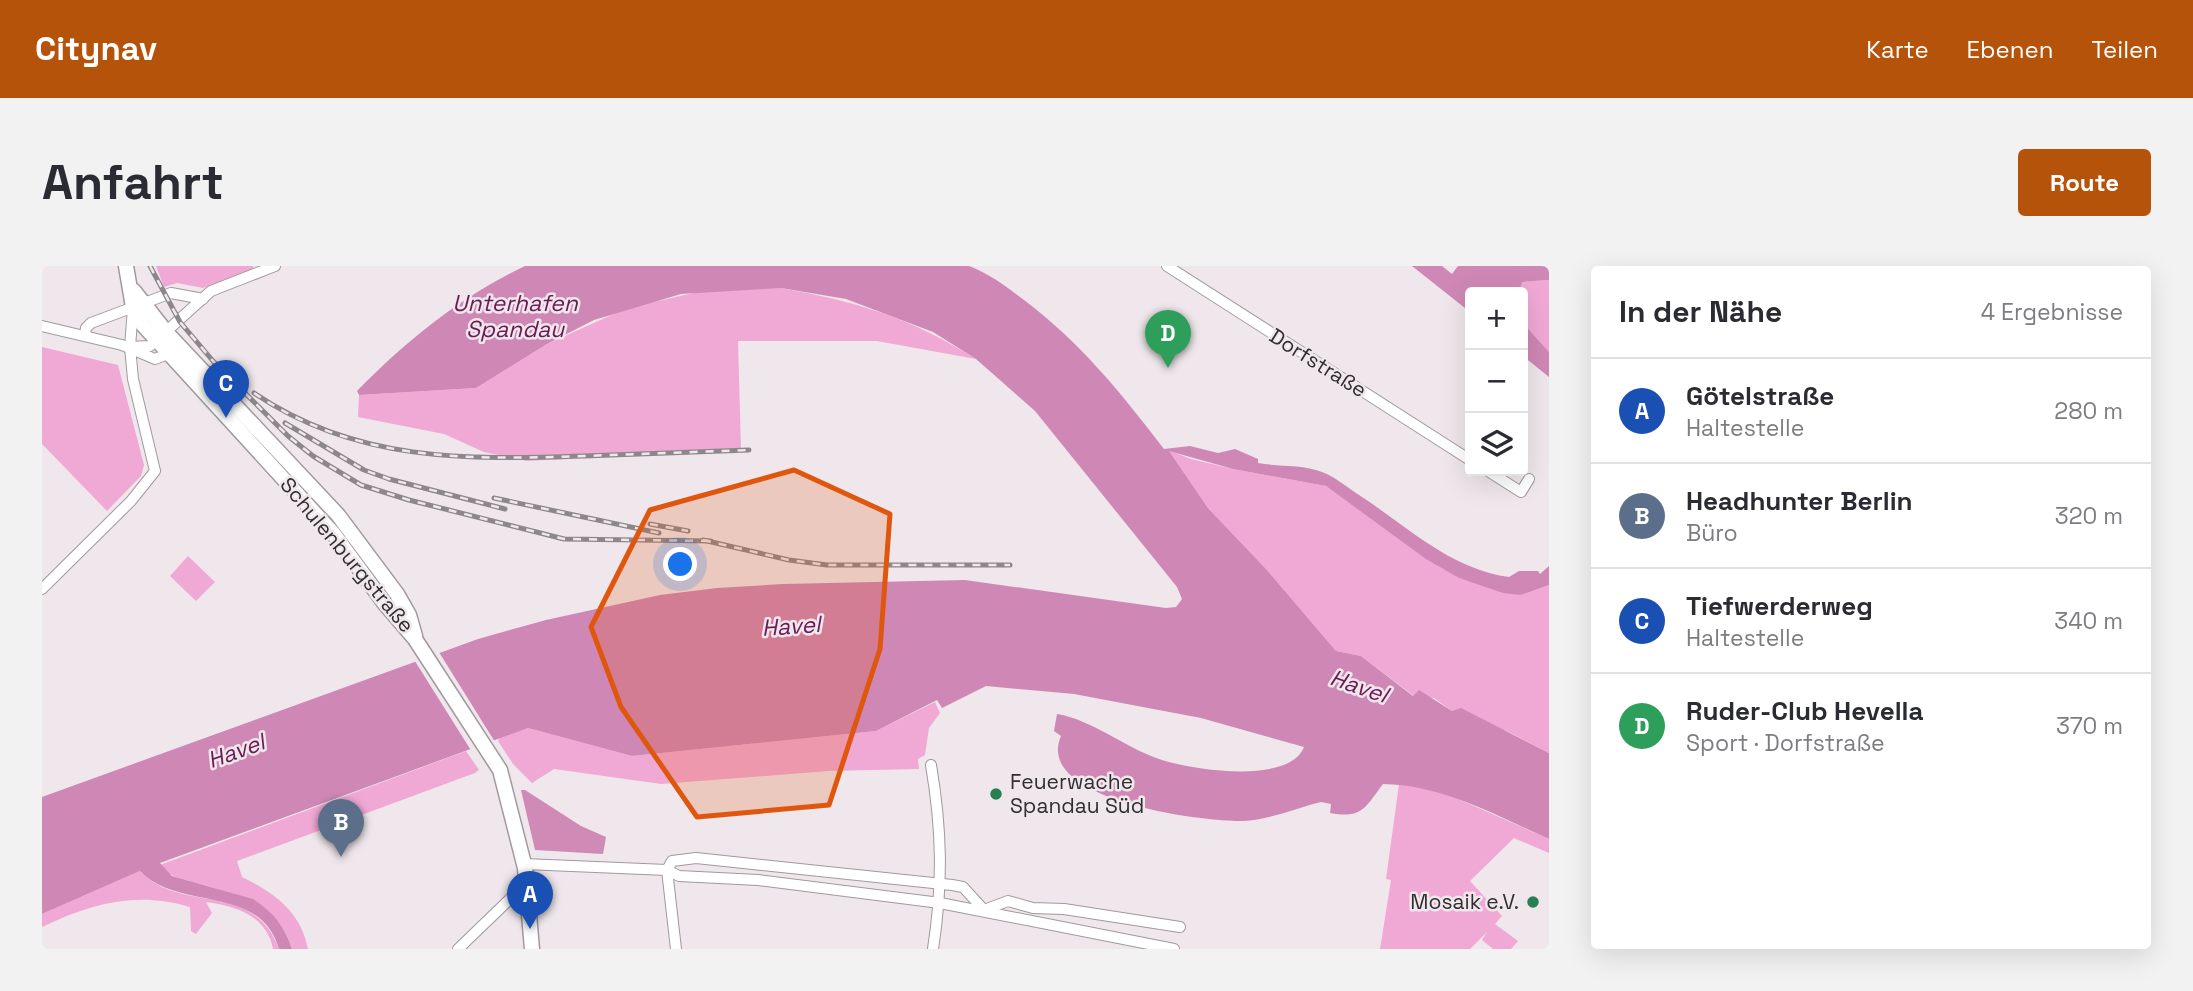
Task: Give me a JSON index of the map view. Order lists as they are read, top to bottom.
{
  "streets": {
    "street": ["Dorfstraße", "Schulenburgstraße"]
  },
  "water": ["Unterhafen Spandau", "Havel"],
  "places": ["Feuerwache Spandau Süd", "Mosaik e.V."],
  "page": {
    "header": "Citynav",
    "nav": ["Karte", "Ebenen", "Teilen"],
    "buttons": "Route",
    "title": "Anfahrt",
    "heading": ["In der Nähe", "4 Ergebnisse"],
    "map_buttons": ["+", "−"],
    "pins": [
      "D",
      "C",
      "B",
      "A"
    ],
    "list": [
      {
        "mark": "A",
        "name": "Götelstraße",
        "note": "Haltestelle",
        "value": "280 m"
      },
      {
        "mark": "B",
        "name": "Headhunter Berlin",
        "note": "Büro",
        "value": "320 m"
      },
      {
        "mark": "C",
        "name": "Tiefwerderweg",
        "note": "Haltestelle",
        "value": "340 m"
      },
      {
        "mark": "D",
        "name": "Ruder-Club Hevella",
        "note": "Sport · Dorfstraße",
        "value": "370 m"
      }
    ]
  }
}
